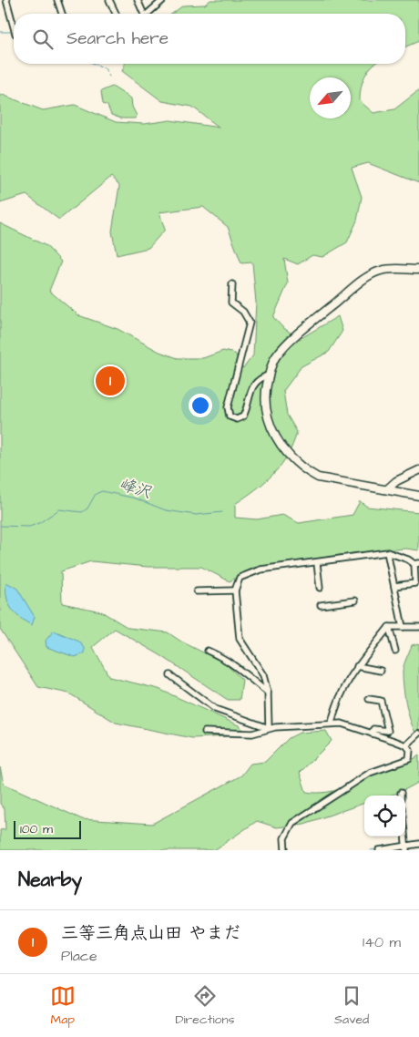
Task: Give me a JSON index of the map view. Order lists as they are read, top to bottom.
{
  "water": ["峰沢"],
  "scale_bar": "100 m",
  "north": "bottom left",
  "page": {
    "search": "Search here",
    "pins": "1",
    "scale": "100 m",
    "heading": "Nearby",
    "list": [
      {
        "mark": "1",
        "name": "三等三角点山田 やまだ",
        "note": "Place",
        "value": "140 m"
      }
    ],
    "nav": ["Map", "Directions", "Saved"]
  }
}
